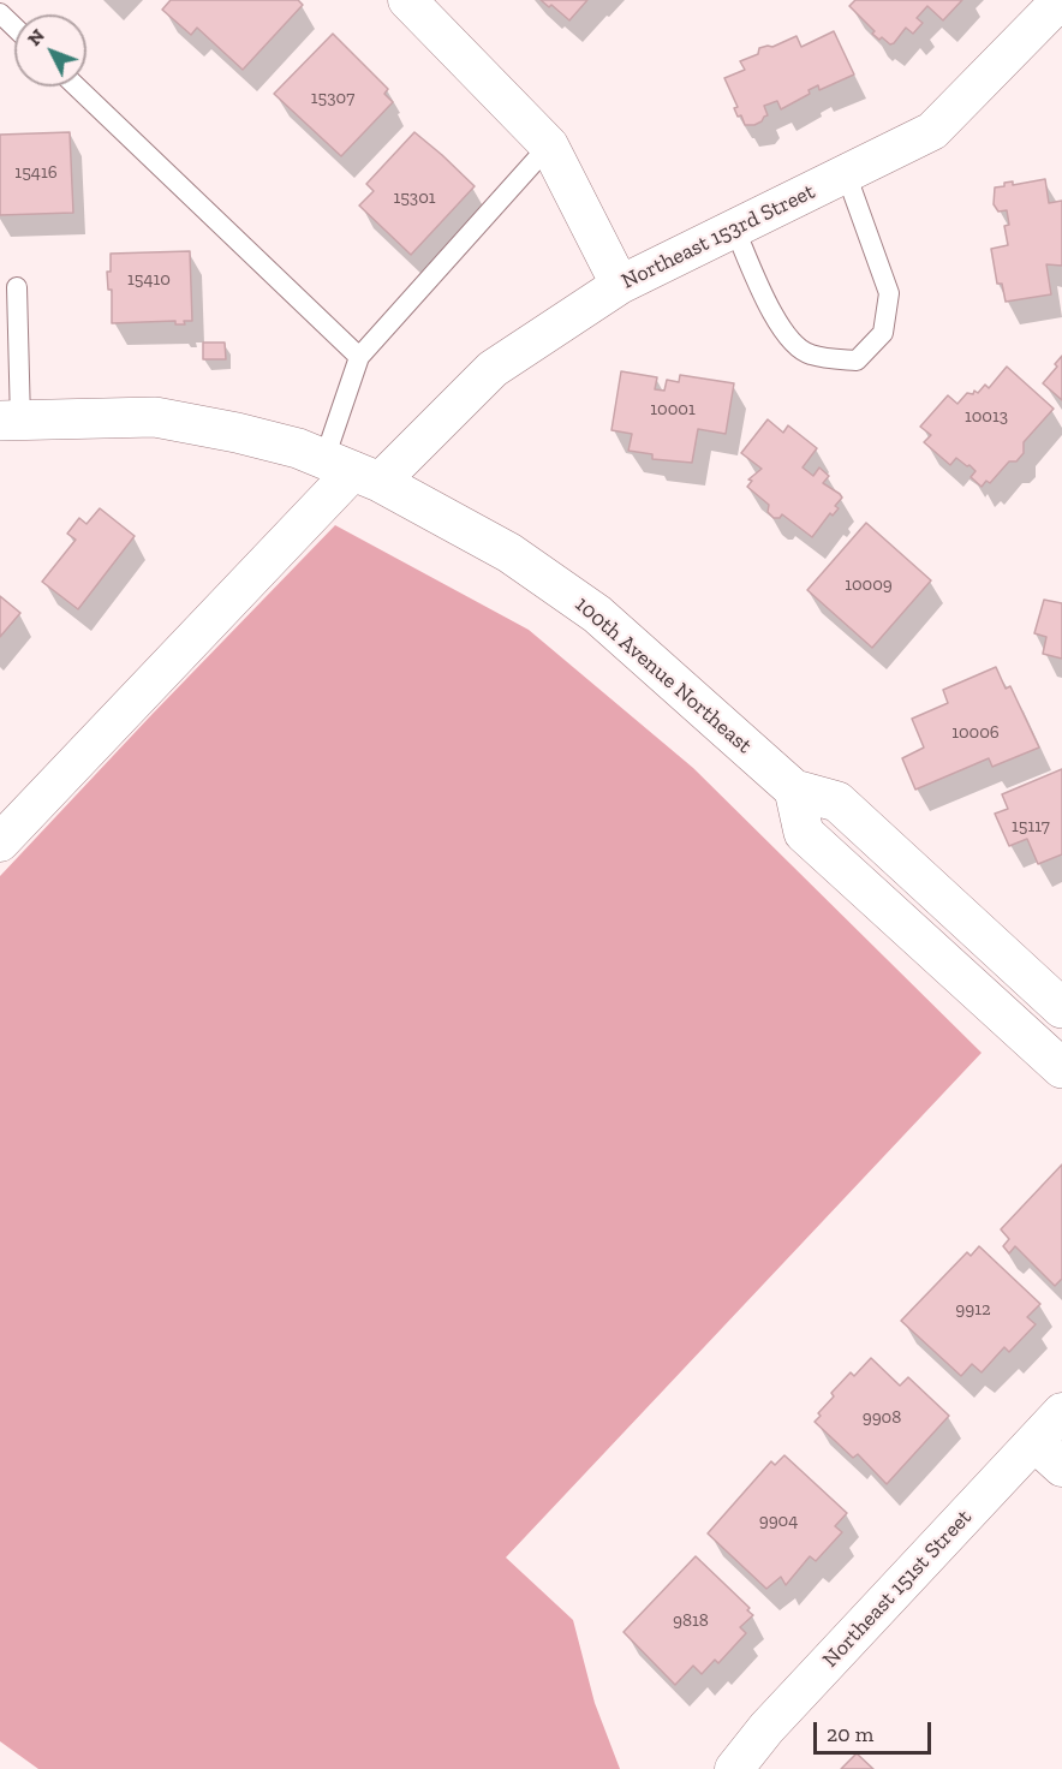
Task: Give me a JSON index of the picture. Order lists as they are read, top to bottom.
{
  "streets": {
    "main road": ["100th Avenue Northeast"],
    "street": ["Northeast 153rd Street", "Northeast 151st Street"]
  },
  "crossings": [
    ["Northeast 153rd Street", "100th Avenue Northeast"]
  ],
  "house_numbers": [
    "15307",
    "15416",
    "15301",
    "15410",
    "10001",
    "10013",
    "10009",
    "10006",
    "15117",
    "9912",
    "9908",
    "9904",
    "9818"
  ],
  "scale_bar": "20 m",
  "north": "top left"
}
